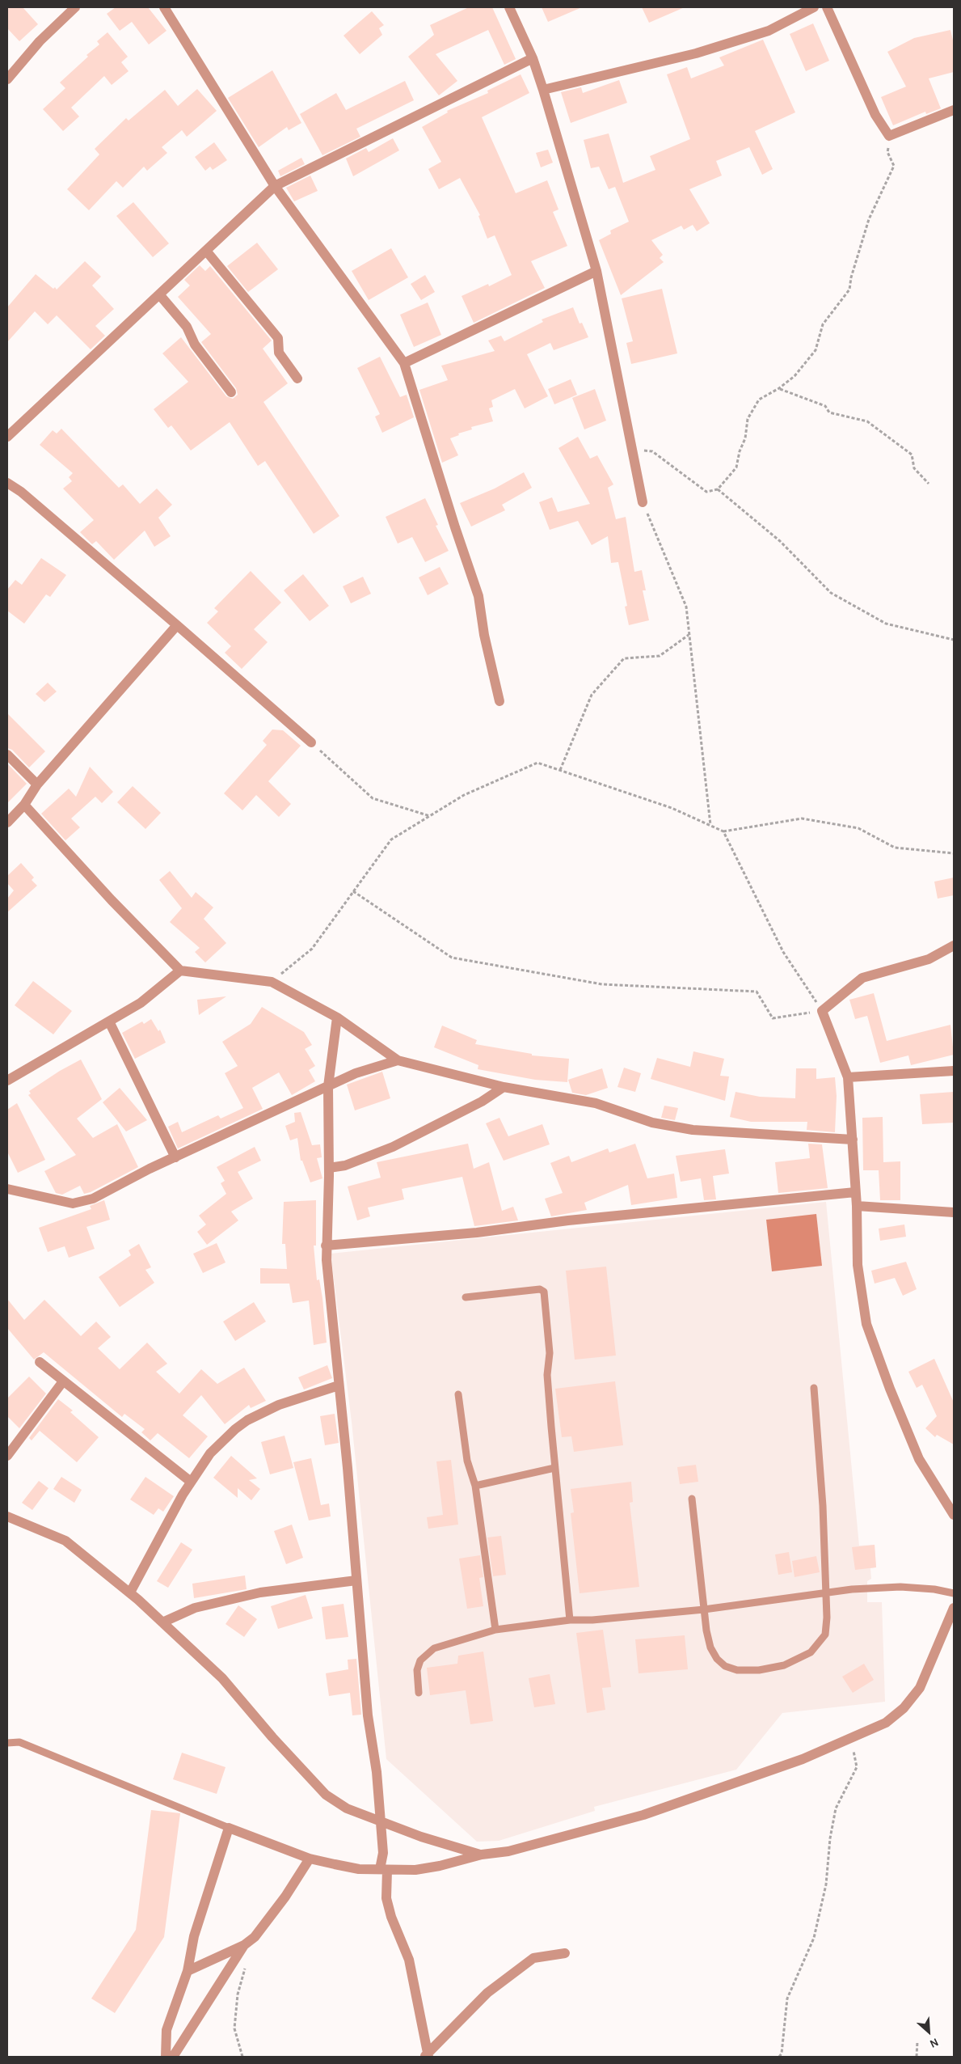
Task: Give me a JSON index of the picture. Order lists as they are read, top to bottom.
{
  "north": "bottom right"
}
